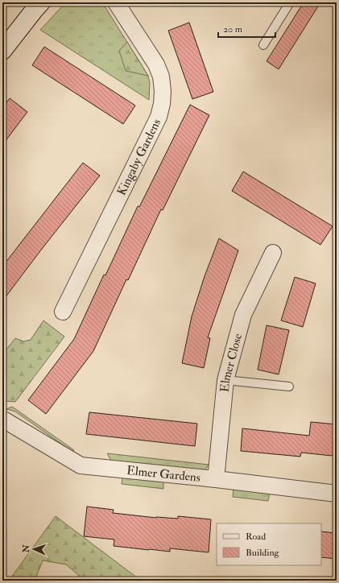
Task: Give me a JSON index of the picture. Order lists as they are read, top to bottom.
{
  "streets": {
    "street": ["Kingaby Gardens", "Elmer Close", "Elmer Gardens"]
  },
  "crossings": [
    ["Elmer Close", "Elmer Gardens"]
  ],
  "legend": ["Road", "Building"],
  "scale_bar": "20 m",
  "north": "left"
}
